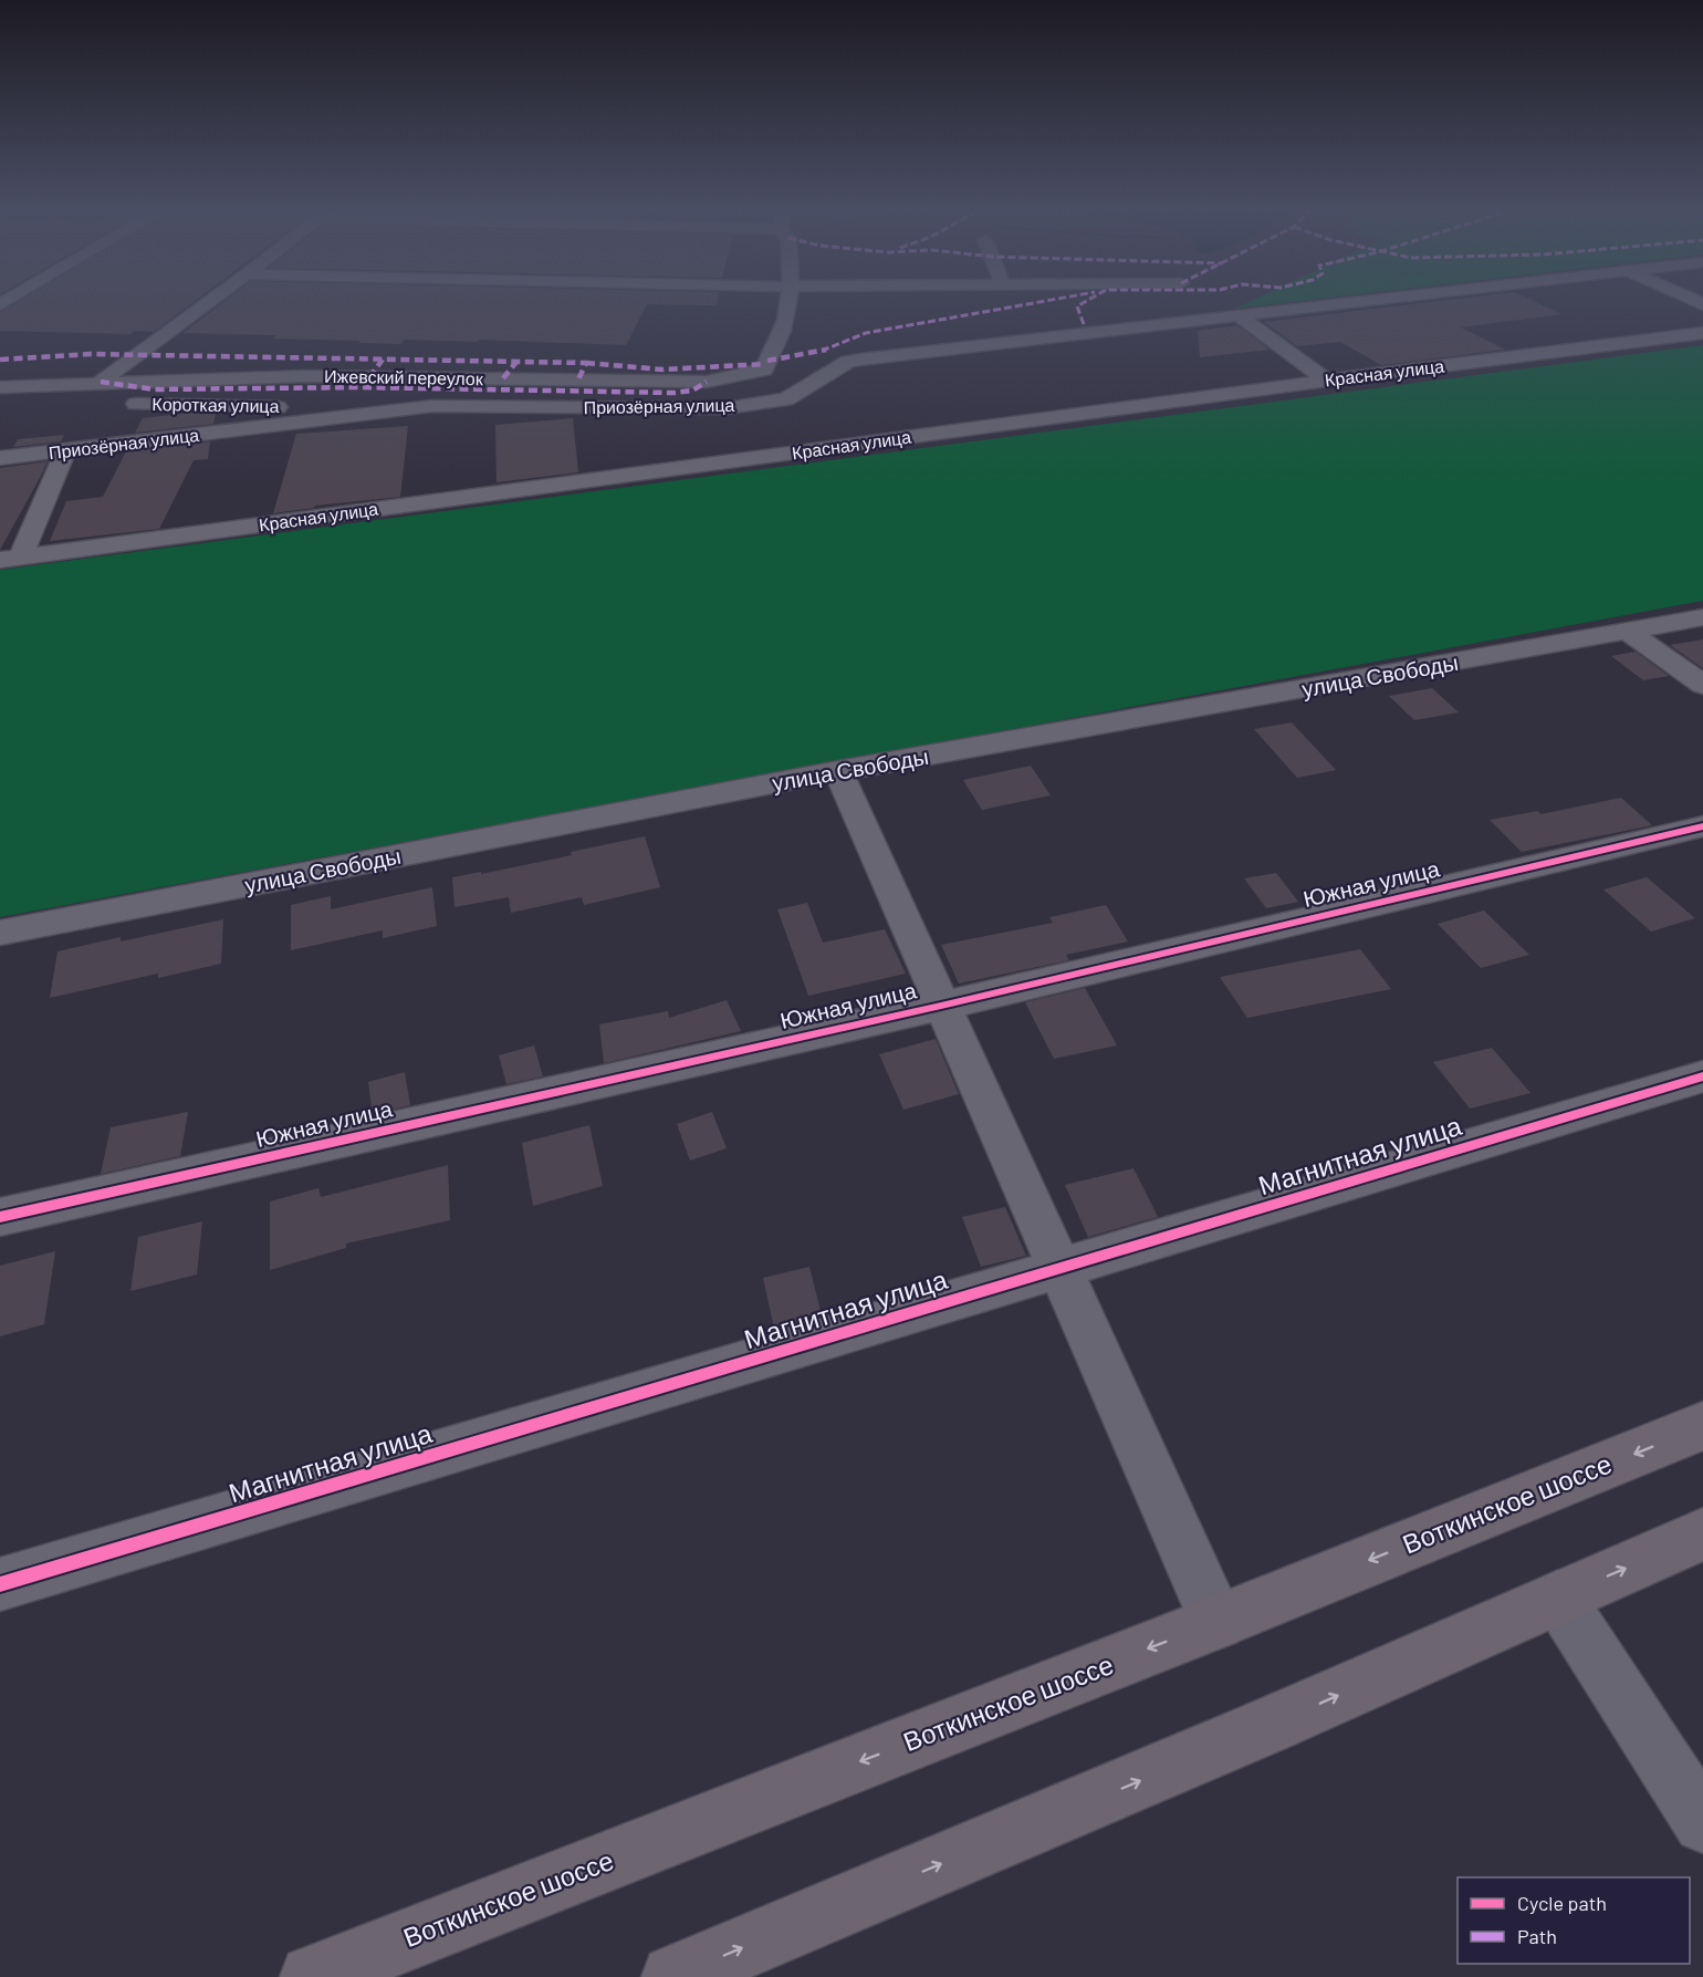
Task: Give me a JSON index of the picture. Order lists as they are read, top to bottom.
{
  "streets": {
    "main road": ["Воткинское шоссе"],
    "street": [
      "Красная улица",
      "Ижевский переулок",
      "Короткая улица",
      "Приозёрная улица",
      "улица Свободы",
      "Южная улица",
      "Магнитная улица"
    ]
  },
  "crossings": [
    ["Ижевский переулок", "Приозёрная улица"],
    ["Короткая улица", "Приозёрная улица"]
  ],
  "legend": ["Cycle path", "Path"]
}
